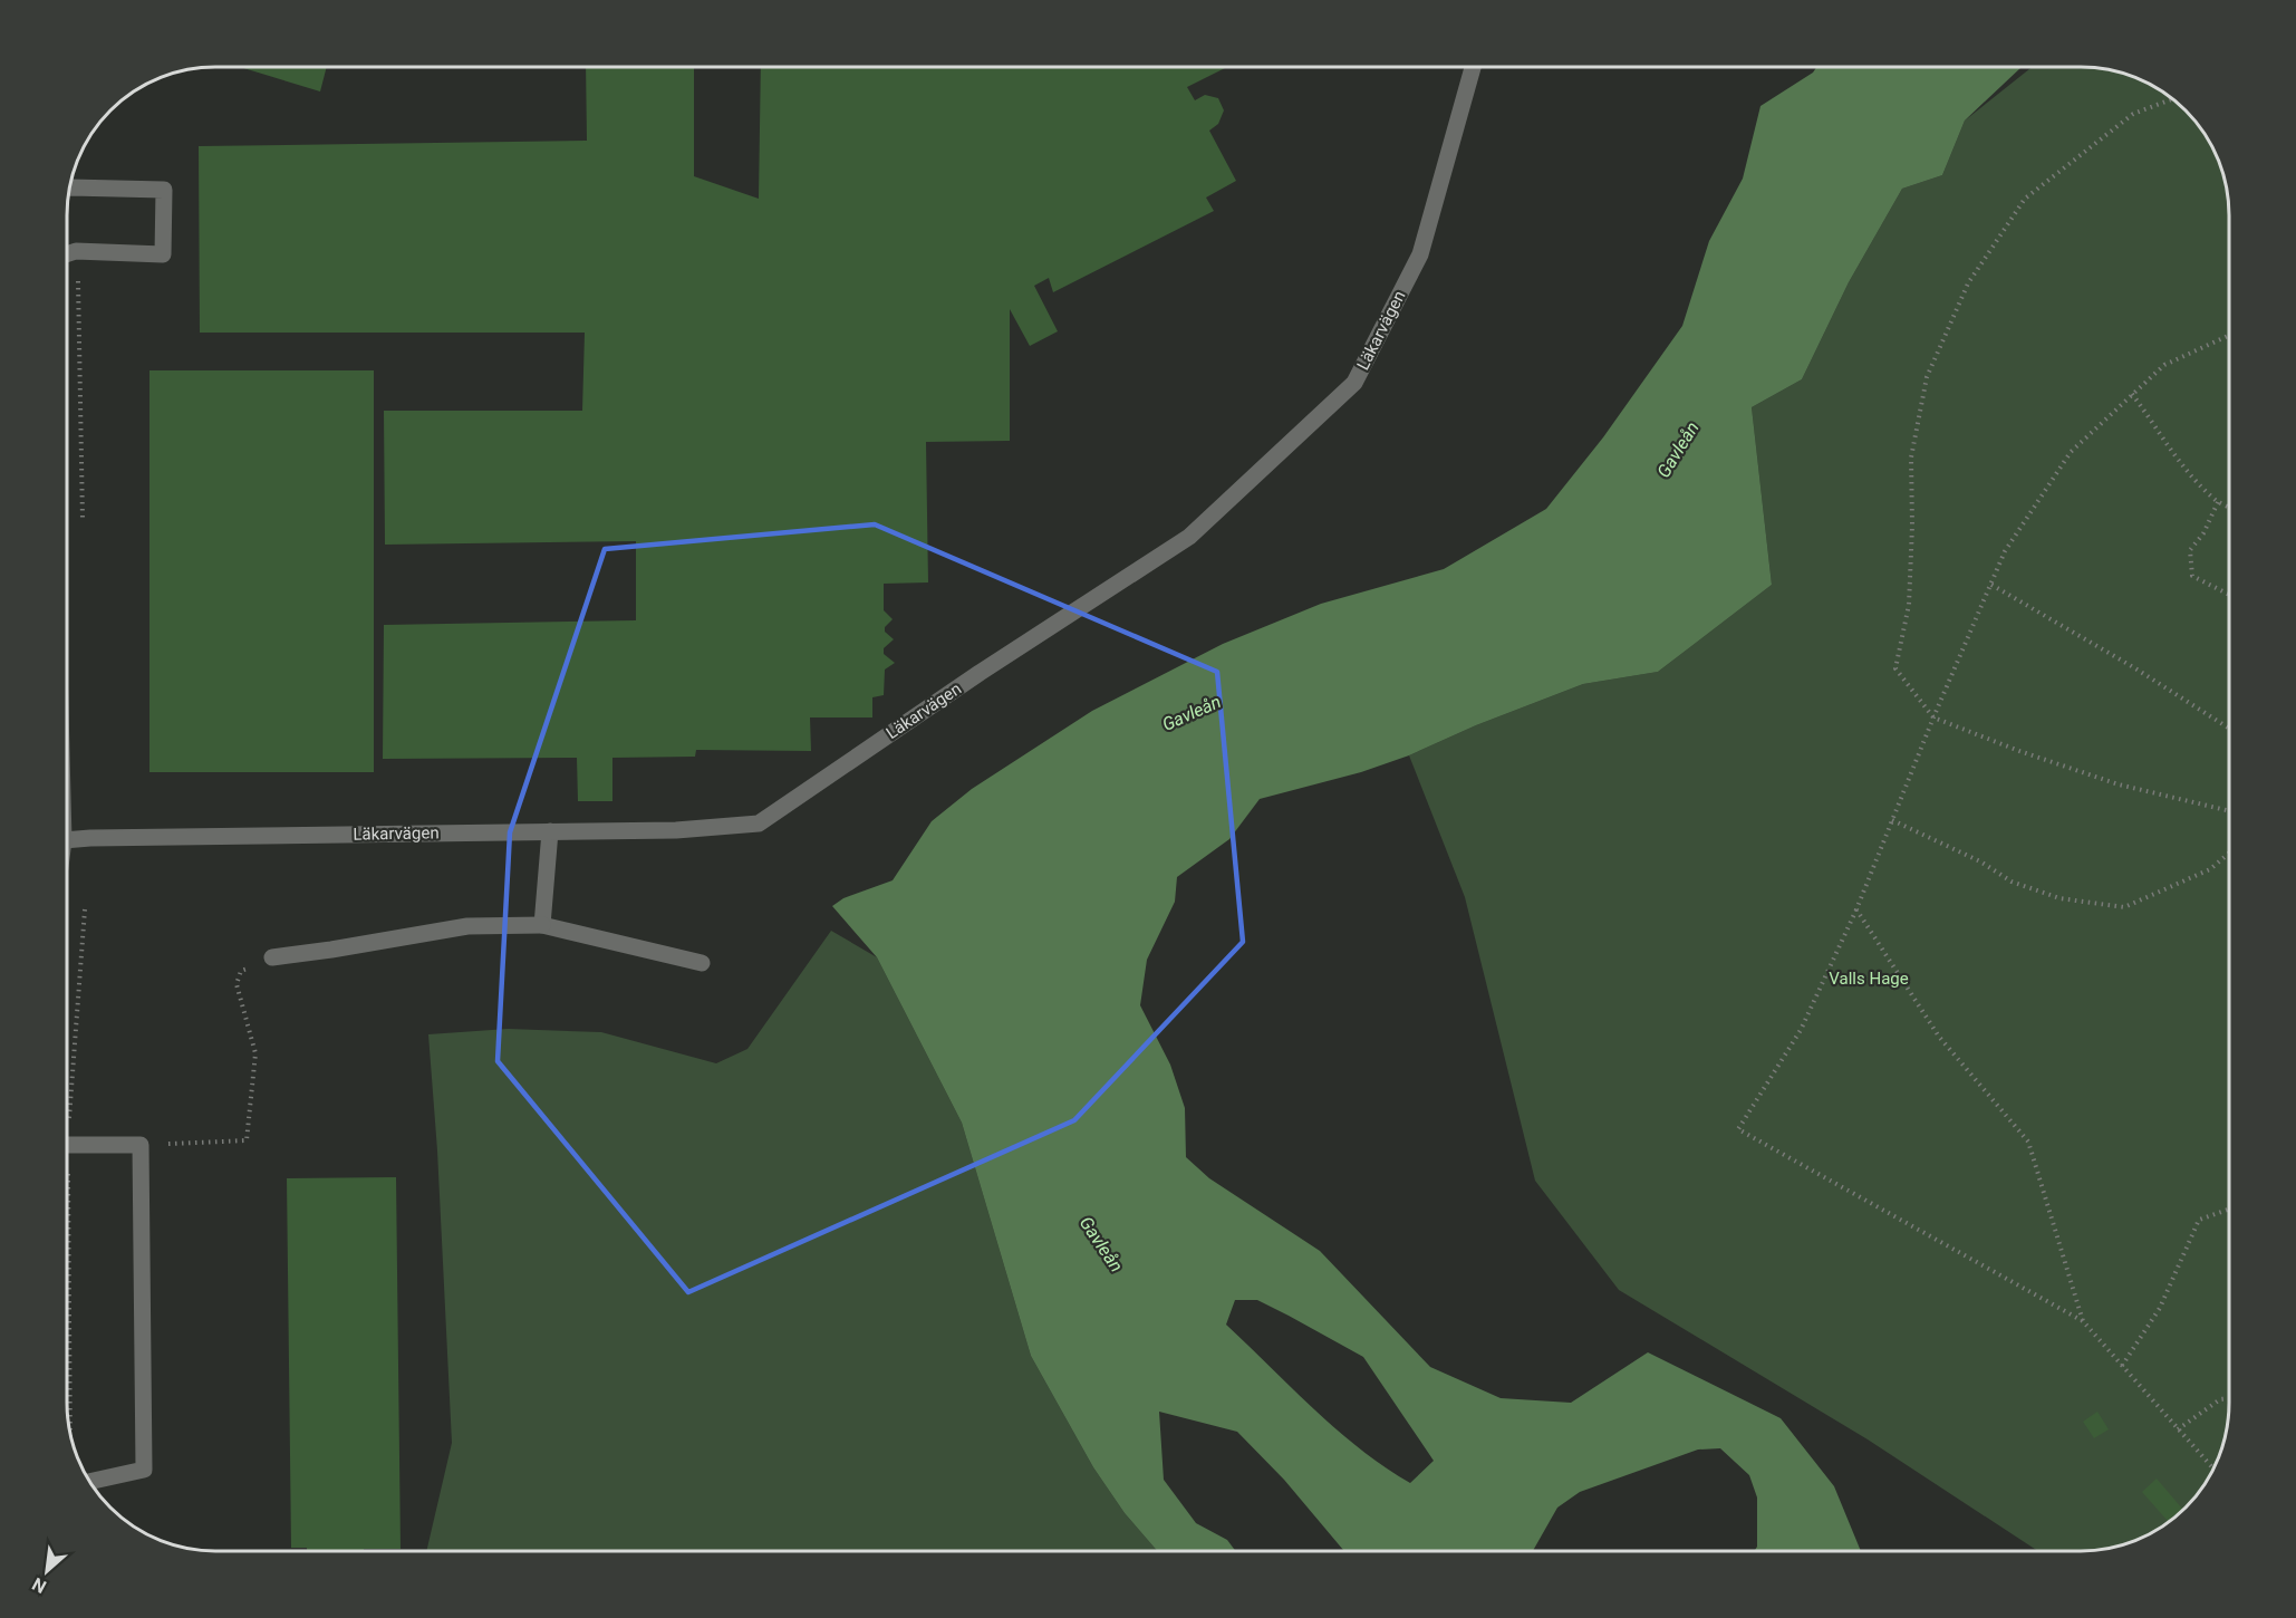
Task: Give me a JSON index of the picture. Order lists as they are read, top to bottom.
{
  "streets": {
    "street": ["Läkarvägen"]
  },
  "water": ["Gavleån"],
  "parks": ["Valls Hage"],
  "north": "bottom left"
}
